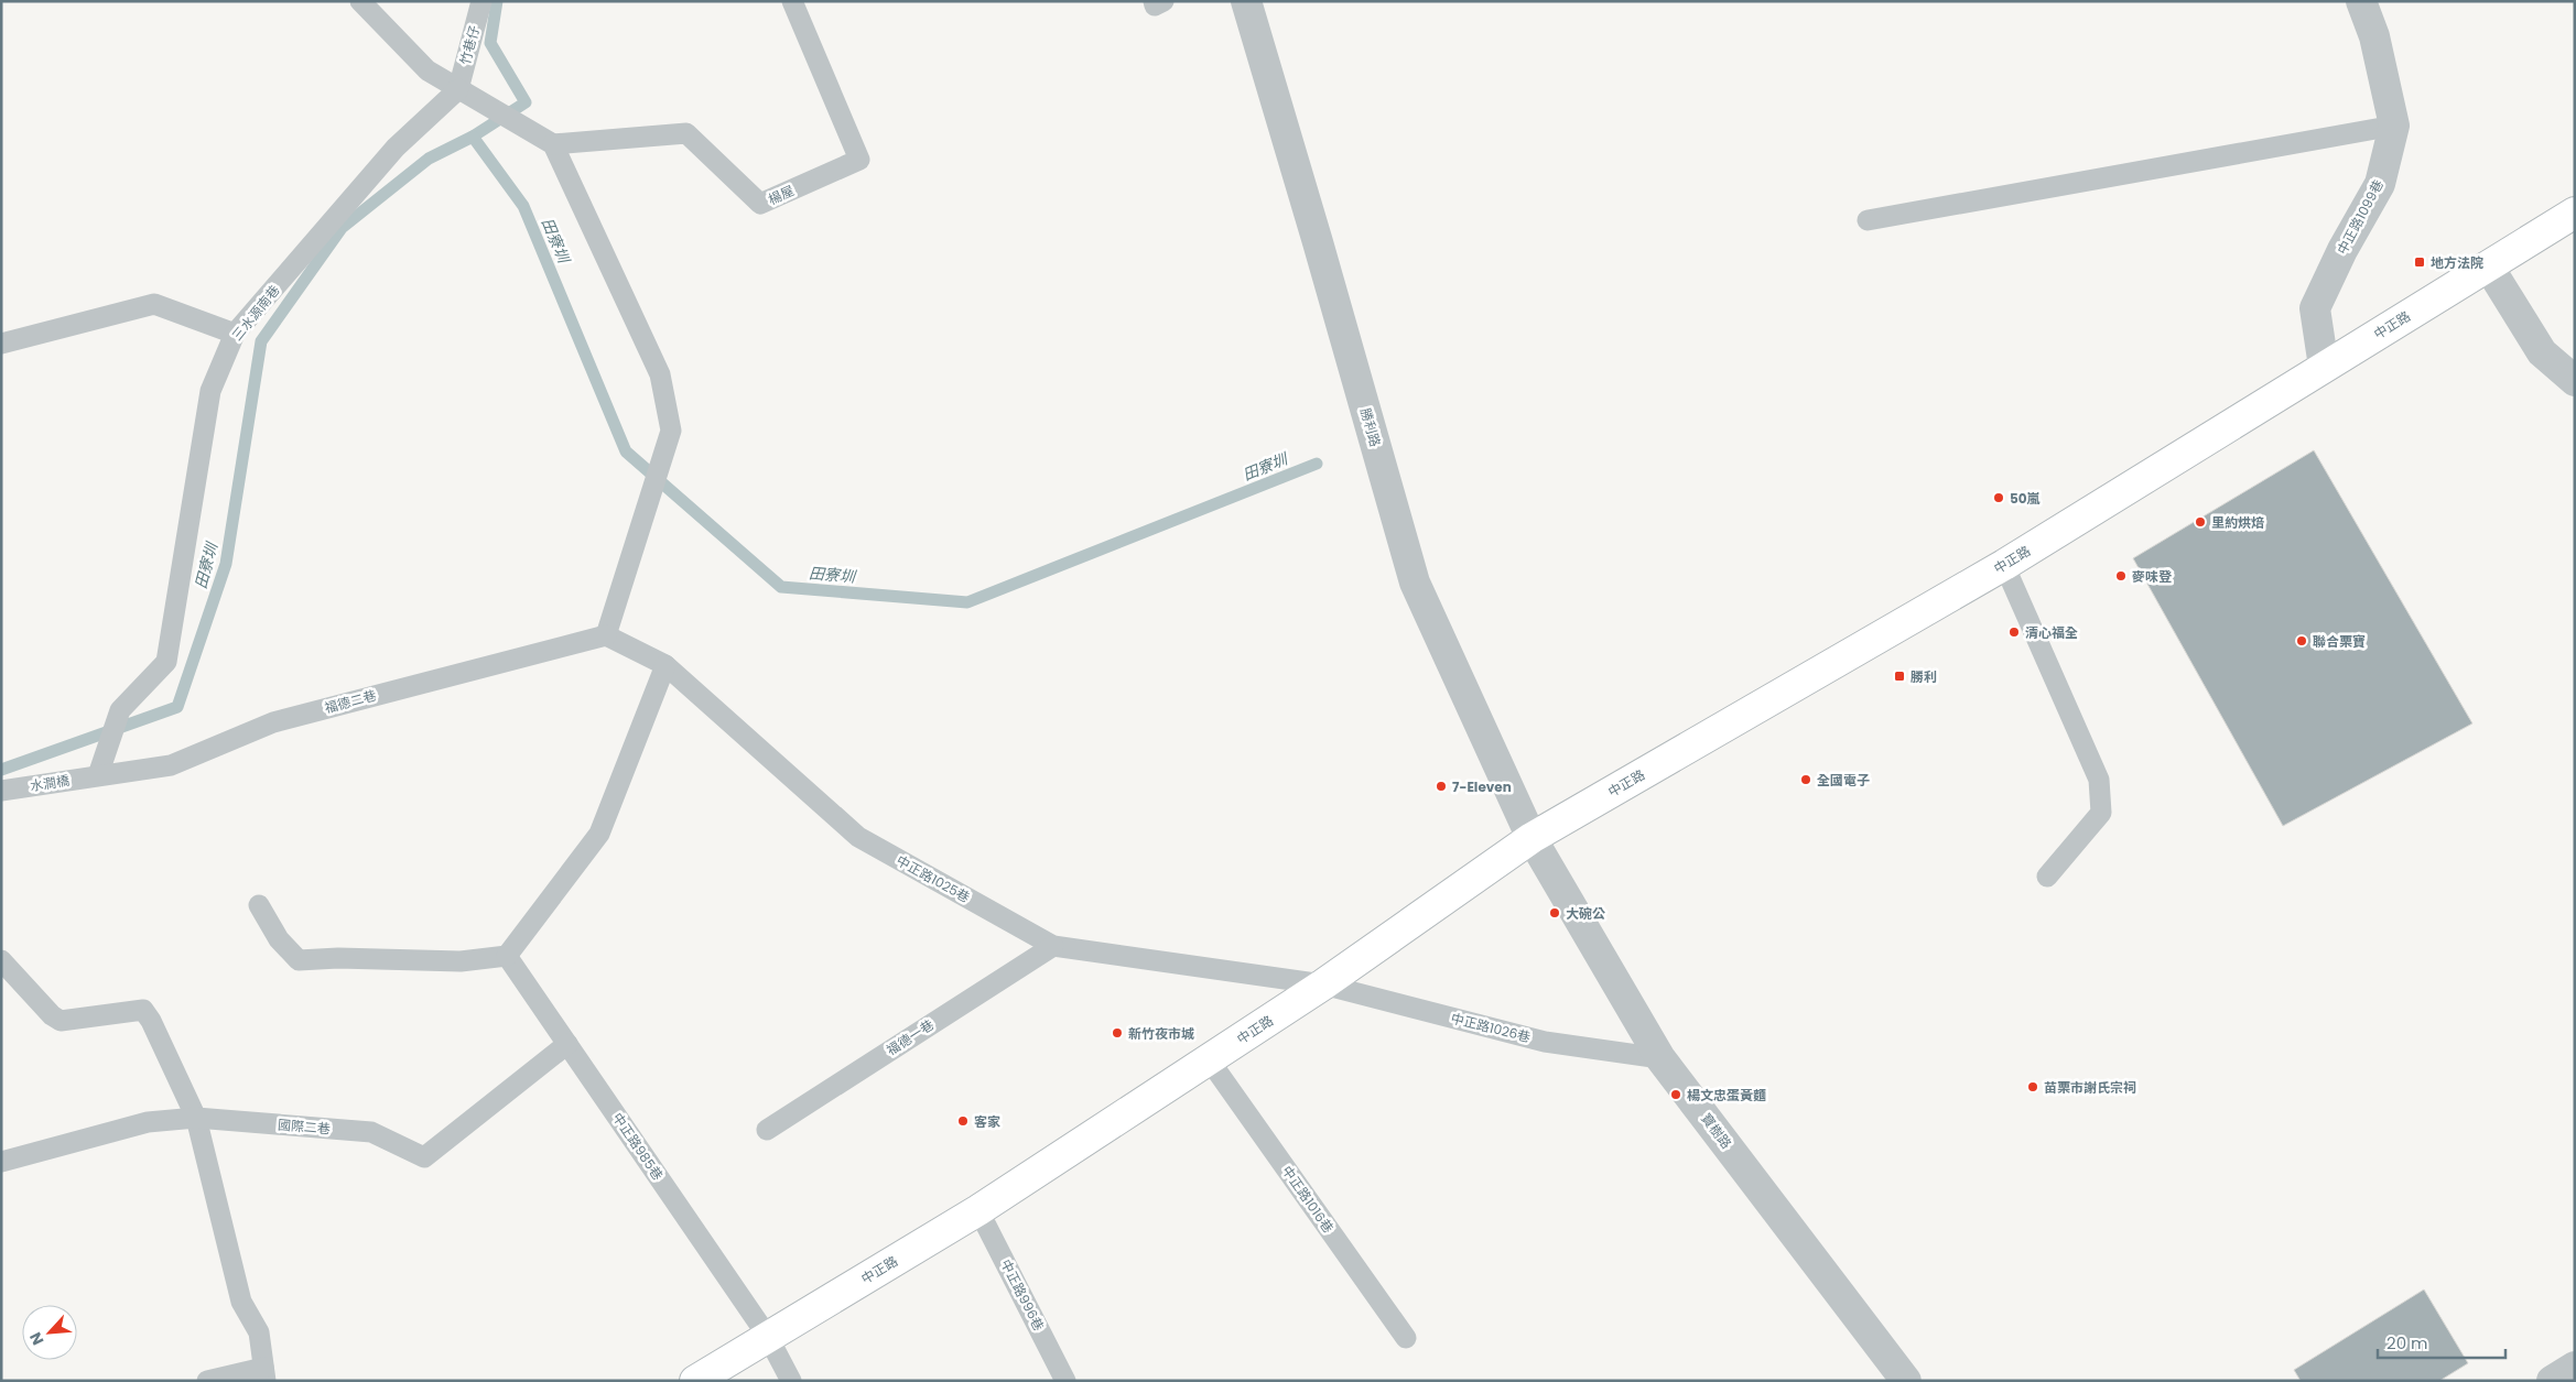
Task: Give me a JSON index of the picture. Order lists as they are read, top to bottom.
{
  "streets": {
    "street": [
      "中正路1099巷",
      "中正路",
      "勝利路",
      "寶樹路"
    ],
    "lane": [
      "竹巷仔",
      "楊屋",
      "三水源南巷",
      "福德二巷",
      "水澗橋",
      "中正路1025巷",
      "中正路1026巷",
      "福德一巷",
      "國際二巷",
      "中正路985巷",
      "中正路1016巷",
      "中正路996巷"
    ]
  },
  "crossings": [
    ["竹巷仔", "三水源南巷"],
    ["中正路1099巷", "中正路"],
    ["三水源南巷", "福德二巷"],
    ["三水源南巷", "水澗橋"],
    ["中正路", "勝利路"],
    ["中正路", "中正路1025巷"],
    ["中正路", "中正路1026巷"],
    ["中正路", "寶樹路"],
    ["中正路", "中正路985巷"],
    ["中正路", "中正路1016巷"],
    ["中正路", "中正路996巷"],
    ["勝利路", "寶樹路"],
    ["福德二巷", "水澗橋"],
    ["福德二巷", "中正路1025巷"],
    ["中正路1025巷", "中正路1026巷"],
    ["中正路1025巷", "福德一巷"],
    ["中正路1026巷", "寶樹路"],
    ["國際二巷", "中正路985巷"]
  ],
  "water": ["田寮圳"],
  "places": {
    "transit": ["地方法院", "勝利"],
    "other": [
      "50嵐",
      "里約烘焙",
      "麥味登",
      "清心福全",
      "聯合栗寶",
      "全國電子",
      "7-Eleven",
      "大碗公",
      "新竹夜市城",
      "苗栗市謝氏宗祠",
      "楊文忠蛋黃麵",
      "客家"
    ]
  },
  "scale_bar": "20 m",
  "north": "bottom left"
}
